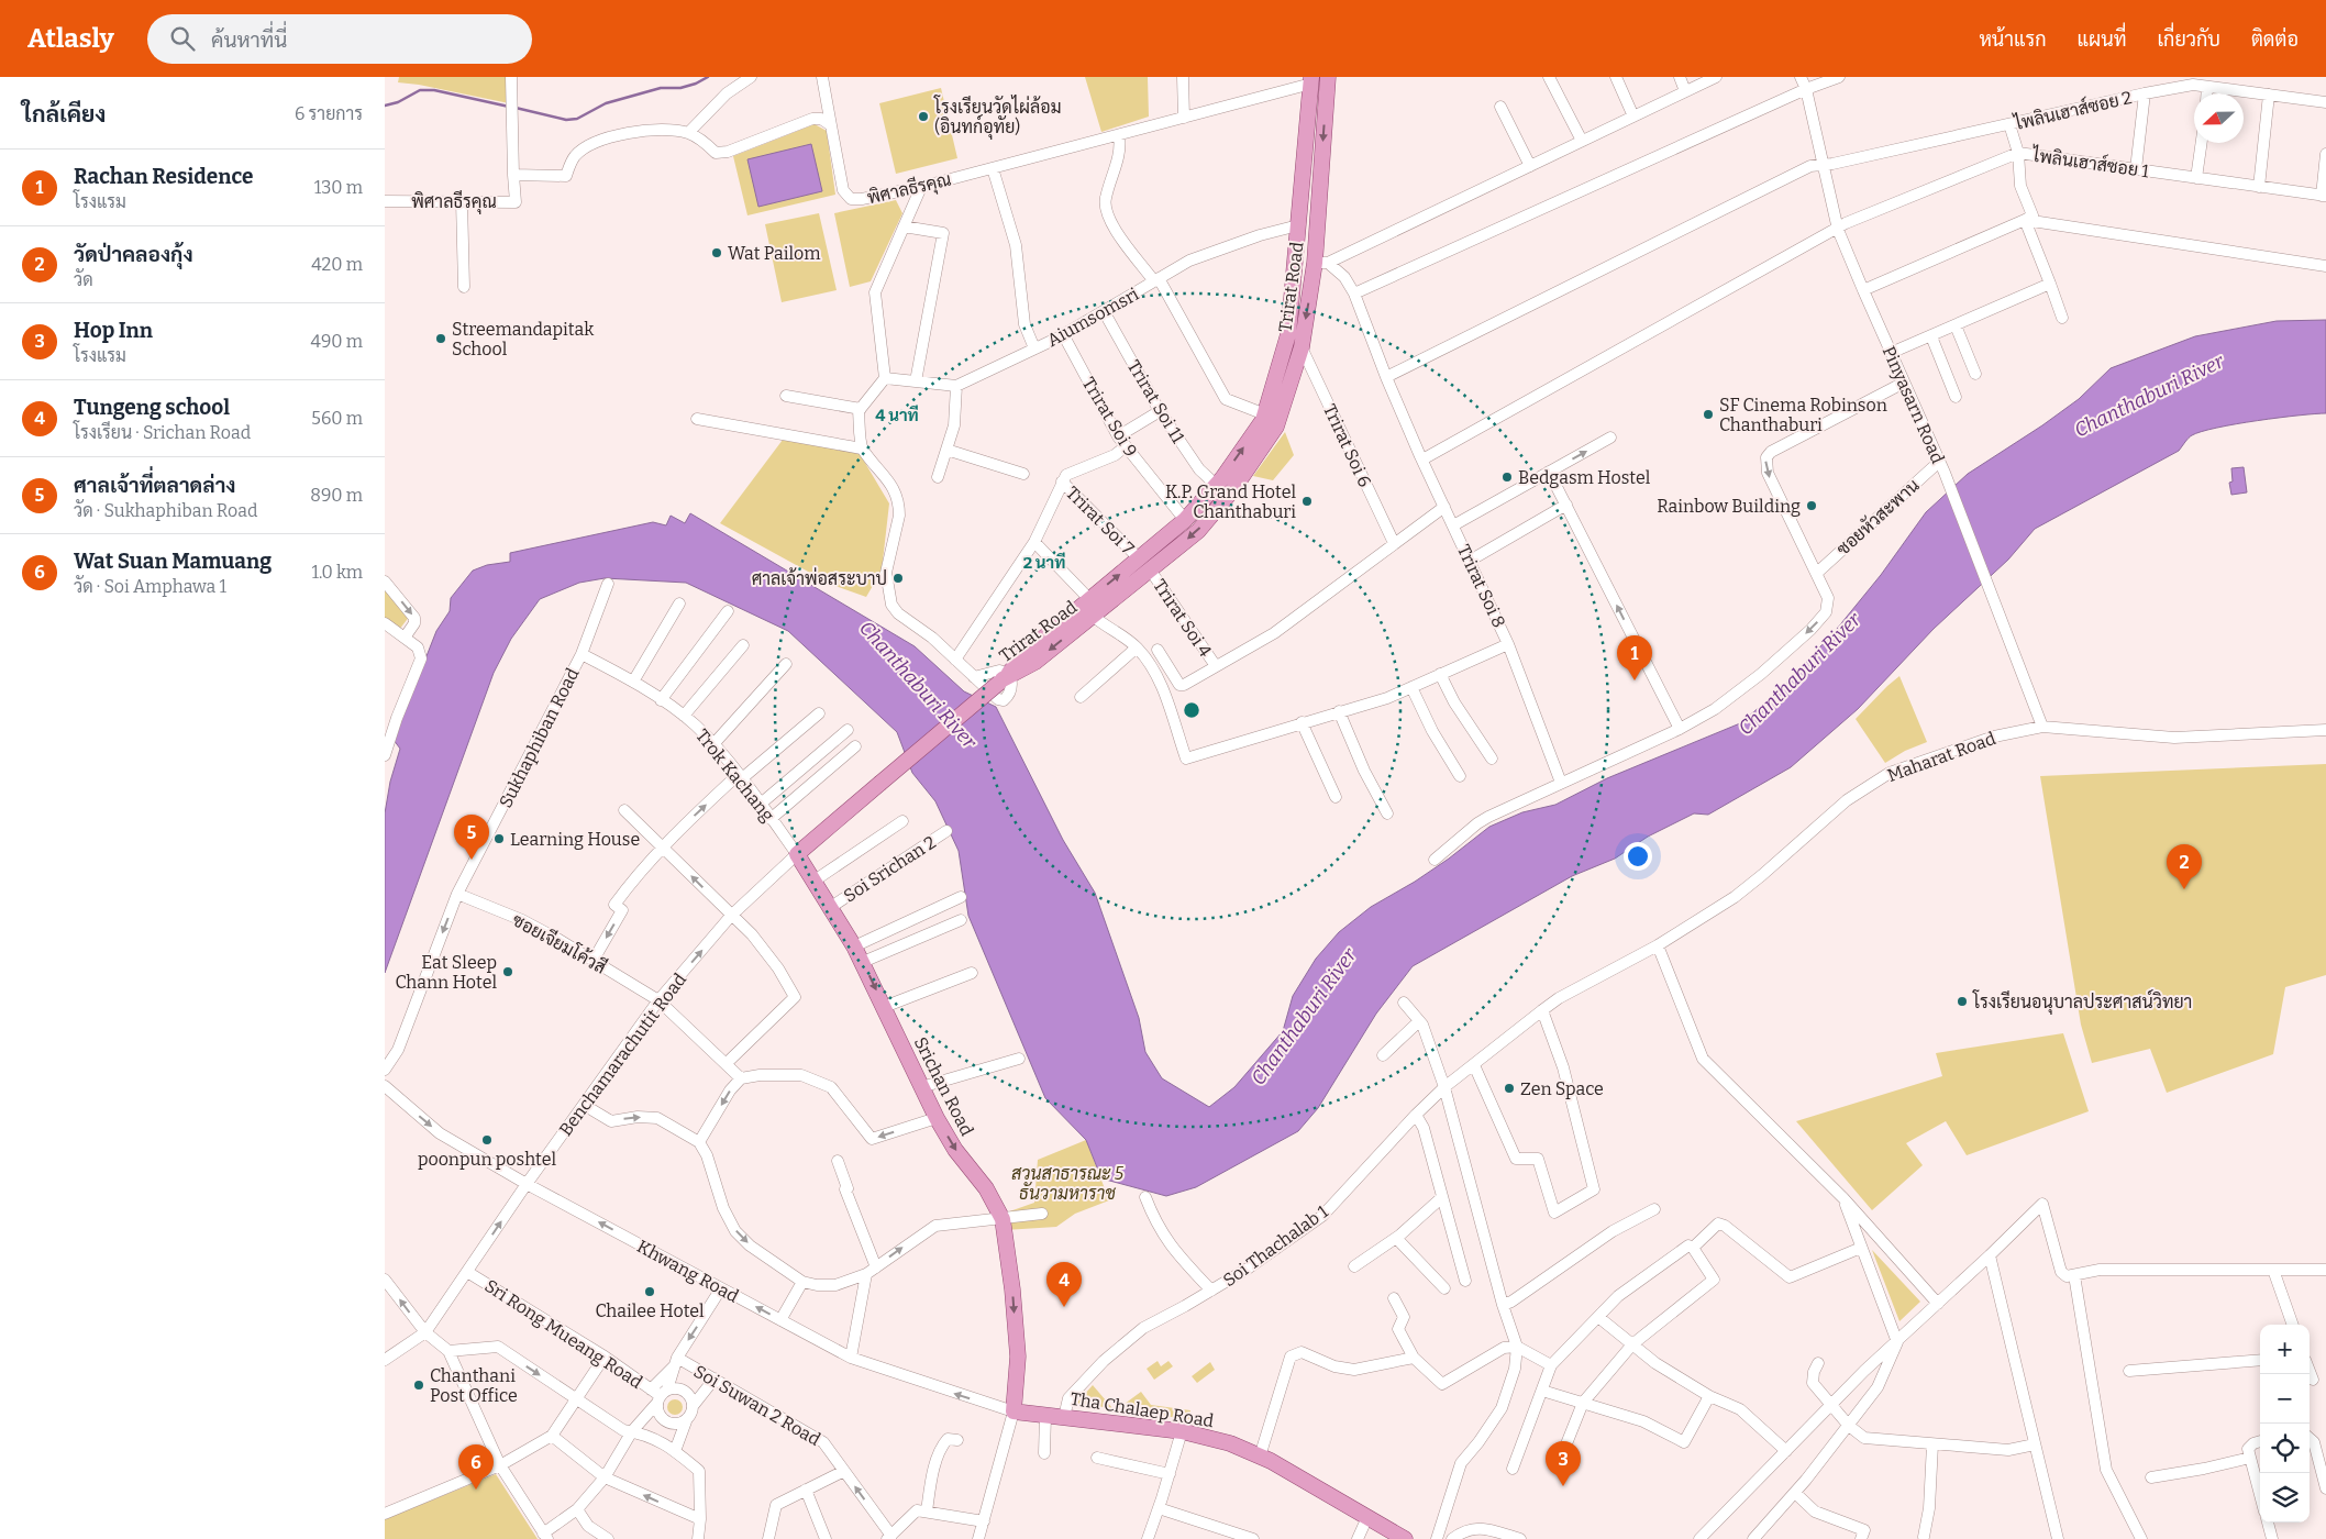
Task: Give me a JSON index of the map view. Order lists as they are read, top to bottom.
{
  "streets": {
    "main road": ["Trirat Road", "Srichan Road", "Tha Chalaep Road"],
    "street": [
      "ไพลินเฮาส์ซอย 2",
      "ไพลินเฮาส์ซอย 1",
      "พิศาลธีรคุณ",
      "Aiumsomsri",
      "Trirat Soi 11",
      "Pinyasarn Road",
      "Trirat Soi 9",
      "Trirat Soi 6",
      "ซอยหัวสะพาน",
      "Trirat Soi 7",
      "Trirat Soi 8",
      "Trirat Soi 4",
      "Sukhaphiban Road",
      "Maharat Road",
      "Trok Kachang",
      "Soi Srichan 2",
      "ซอยเจียมโค้วสี",
      "Benchamarachutit Road",
      "Soi Thachalab 1",
      "Khwang Road",
      "Sri Rong Mueang Road",
      "Soi Suwan 2 Road"
    ]
  },
  "crossings": [
    ["ไพลินเฮาส์ซอย 2", "Pinyasarn Road"],
    ["ไพลินเฮาส์ซอย 2", "Trirat Soi 8"],
    ["ไพลินเฮาส์ซอย 1", "Pinyasarn Road"],
    ["ไพลินเฮาส์ซอย 1", "Trirat Soi 8"],
    ["พิศาลธีรคุณ", "Trirat Road"],
    ["Trirat Road", "Aiumsomsri"],
    ["Trirat Road", "Trirat Soi 11"],
    ["Trirat Road", "Trirat Soi 9"],
    ["Trirat Road", "Trirat Soi 6"],
    ["Trirat Road", "Trirat Soi 7"],
    ["Trirat Road", "Trirat Soi 8"],
    ["Trirat Road", "Trirat Soi 4"],
    ["Trirat Road", "Trok Kachang"],
    ["Trirat Road", "Benchamarachutit Road"],
    ["Trirat Road", "Srichan Road"],
    ["Aiumsomsri", "Trirat Soi 11"],
    ["Aiumsomsri", "Trirat Soi 9"],
    ["Pinyasarn Road", "ซอยหัวสะพาน"],
    ["Pinyasarn Road", "Maharat Road"],
    ["Trirat Soi 7", "Trirat Soi 4"],
    ["Sukhaphiban Road", "Trok Kachang"],
    ["Sukhaphiban Road", "ซอยเจียมโค้วสี"],
    ["Maharat Road", "Soi Thachalab 1"],
    ["Trok Kachang", "Benchamarachutit Road"],
    ["Trok Kachang", "Srichan Road"],
    ["Soi Srichan 2", "Srichan Road"],
    ["ซอยเจียมโค้วสี", "Benchamarachutit Road"],
    ["Benchamarachutit Road", "Srichan Road"],
    ["Benchamarachutit Road", "Khwang Road"],
    ["Benchamarachutit Road", "Sri Rong Mueang Road"],
    ["Srichan Road", "Khwang Road"],
    ["Srichan Road", "Tha Chalaep Road"],
    ["Soi Thachalab 1", "Tha Chalaep Road"],
    ["Khwang Road", "Tha Chalaep Road"]
  ],
  "one_way": ["Sukhaphiban Road", "Srichan Road"],
  "water": ["Chanthaburi River"],
  "parks": ["สวนสาธารณะ 5 ธันวามหาราช"],
  "places": [
    "โรงเรียนวัดไผ่ล้อม (อินทก์อุทัย)",
    "Wat Pailom",
    "Streemandapitak School",
    "SF Cinema Robinson Chanthaburi",
    "Bedgasm Hostel",
    "K.P. Grand Hotel Chanthaburi",
    "Rainbow Building",
    "ศาลเจ้าพ่อสระบาป",
    "Learning House",
    "Eat Sleep Chann Hotel",
    "โรงเรียนอนุบาลประศาสน์วิทยา",
    "Zen Space",
    "poonpun poshtel",
    "Chailee Hotel",
    "Chanthani Post Office"
  ],
  "north": "left",
  "page": {
    "header": "Atlasly",
    "search": "ค้นหาที่นี่",
    "nav": [
      "หน้าแรก",
      "แผนที่",
      "เกี่ยวกับ",
      "ติดต่อ"
    ],
    "heading": ["ใกล้เคียง", "6 รายการ"],
    "list": [
      {
        "mark": "1",
        "name": "Rachan Residence",
        "note": "โรงแรม",
        "value": "130 m"
      },
      {
        "mark": "2",
        "name": "วัดป่าคลองกุ้ง",
        "note": "วัด",
        "value": "420 m"
      },
      {
        "mark": "3",
        "name": "Hop Inn",
        "note": "โรงแรม",
        "value": "490 m"
      },
      {
        "mark": "4",
        "name": "Tungeng school",
        "note": "โรงเรียน · Srichan Road",
        "value": "560 m"
      },
      {
        "mark": "5",
        "name": "ศาลเจ้าที่ตลาดล่าง",
        "note": "วัด · Sukhaphiban Road",
        "value": "890 m"
      },
      {
        "mark": "6",
        "name": "Wat Suan Mamuang",
        "note": "วัด · Soi Amphawa 1",
        "value": "1.0 km"
      }
    ],
    "pins": [
      "1",
      "5",
      "2",
      "4",
      "3",
      "6"
    ],
    "map_buttons": ["+", "−"]
  },
  "rings": ["4 นาที", "2 นาที"]
}
